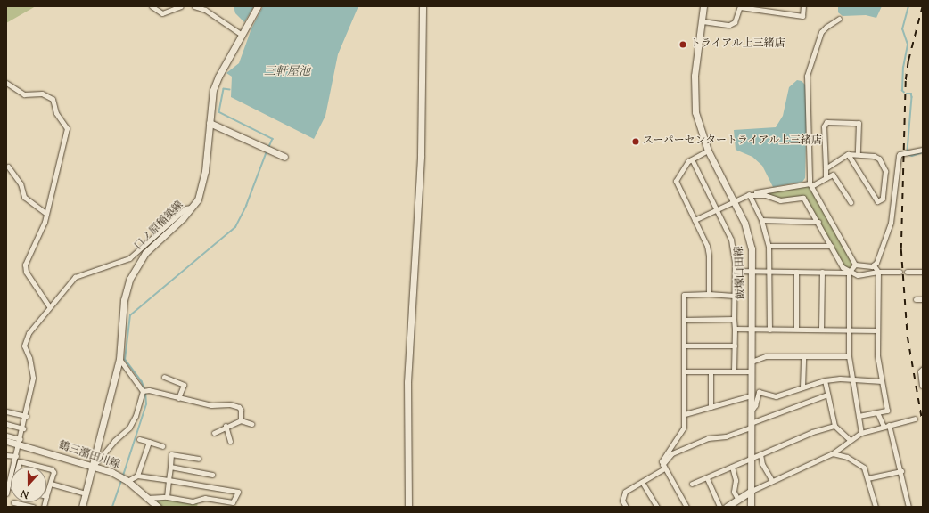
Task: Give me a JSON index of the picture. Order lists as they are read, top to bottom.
{
  "streets": {
    "main road": ["口ノ原稲築線", "飯塚山田線", "鶴三潴田川線"]
  },
  "crossings": [
    ["口ノ原稲築線", "鶴三潴田川線"]
  ],
  "water": ["三軒屋池"],
  "places": ["トライアル上三緒店", "スーパーセンタートライアル上三緒店"],
  "north": "bottom"
}
